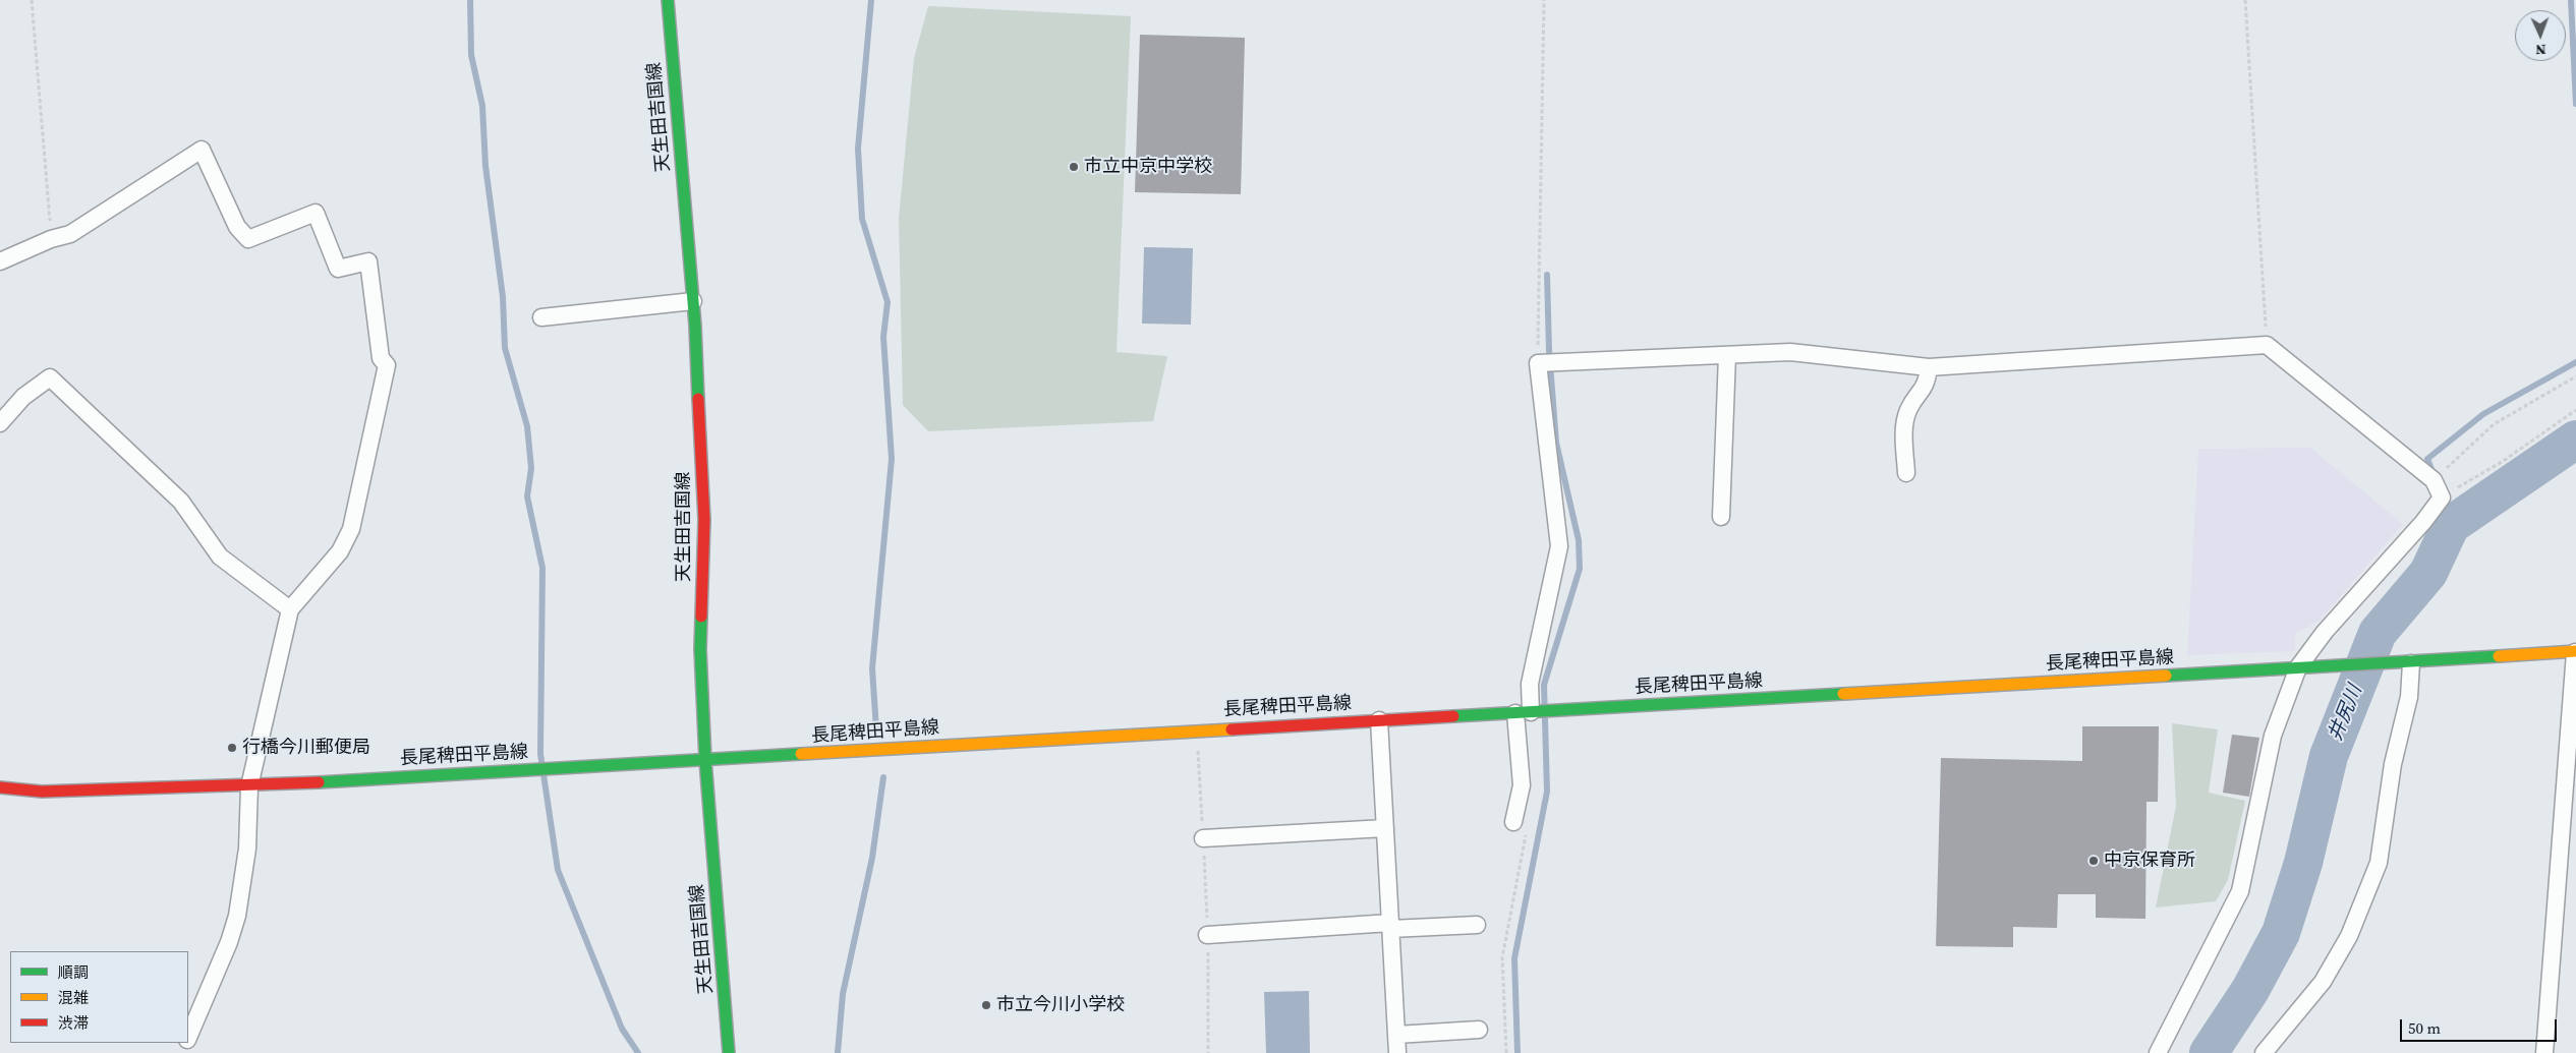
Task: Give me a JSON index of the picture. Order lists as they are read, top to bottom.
{
  "streets": {
    "main road": ["天生田吉国線", "長尾稗田平島線"]
  },
  "crossings": [
    ["天生田吉国線", "長尾稗田平島線"]
  ],
  "water": ["井尻川"],
  "places": [
    "市立中京中学校",
    "行橋今川郵便局",
    "中京保育所",
    "市立今川小学校"
  ],
  "legend": ["順調", "混雑", "渋滞"],
  "scale_bar": "50 m",
  "north": "bottom"
}
